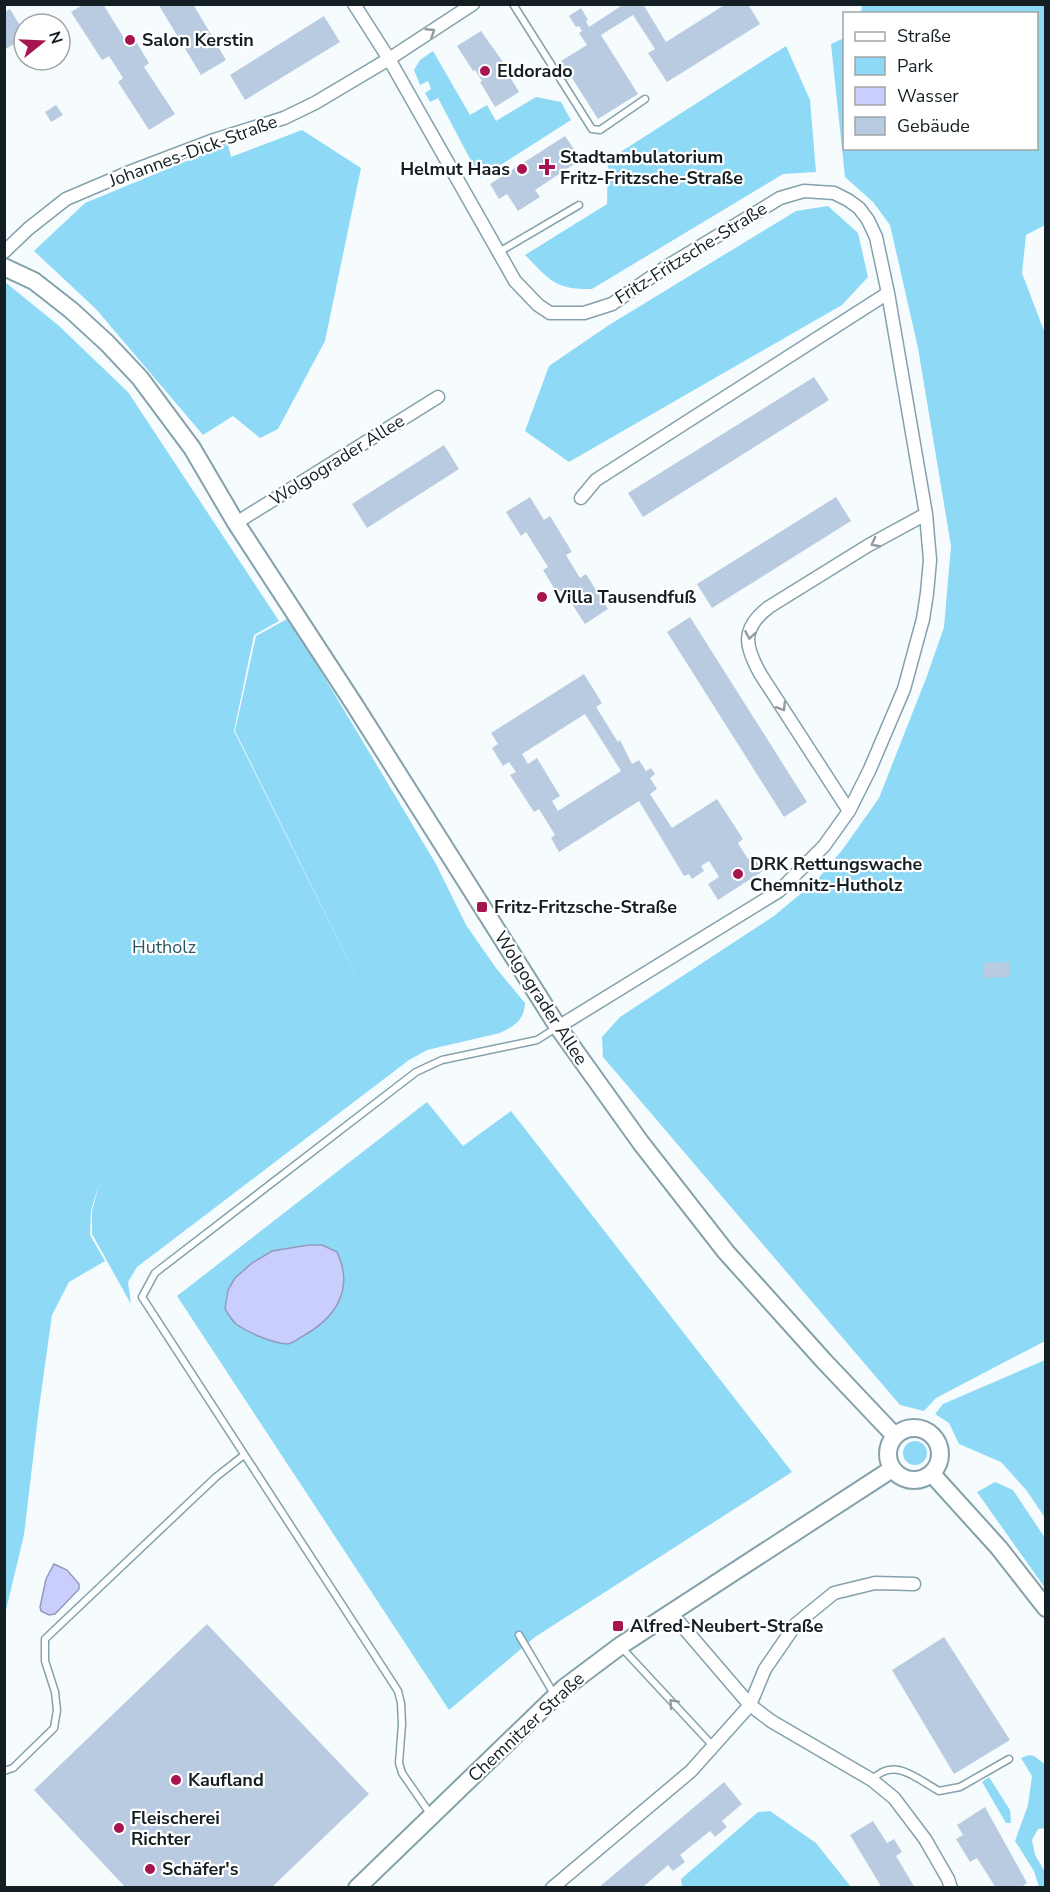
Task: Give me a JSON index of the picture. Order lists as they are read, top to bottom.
{
  "streets": {
    "main road": ["Wolgograder Allee", "Chemnitzer Straße"],
    "street": ["Johannes-Dick-Straße", "Fritz-Fritzsche-Straße"]
  },
  "crossings": [
    ["Johannes-Dick-Straße", "Fritz-Fritzsche-Straße"],
    ["Fritz-Fritzsche-Straße", "Wolgograder Allee"],
    ["Wolgograder Allee", "Chemnitzer Straße"]
  ],
  "parks": ["Hutholz"],
  "places": {
    "other": [
      "Salon Kerstin",
      "Eldorado",
      "Helmut Haas",
      "Villa Tausendfuß",
      "DRK Rettungswache Chemnitz-Hutholz",
      "Kaufland",
      "Fleischerei Richter",
      "Schäfer's"
    ],
    "health": ["Stadtambulatorium Fritz-Fritzsche-Straße"],
    "transit": ["Fritz-Fritzsche-Straße", "Alfred-Neubert-Straße"]
  },
  "legend": [
    "Straße",
    "Park",
    "Wasser",
    "Gebäude"
  ],
  "north": "right"
}
